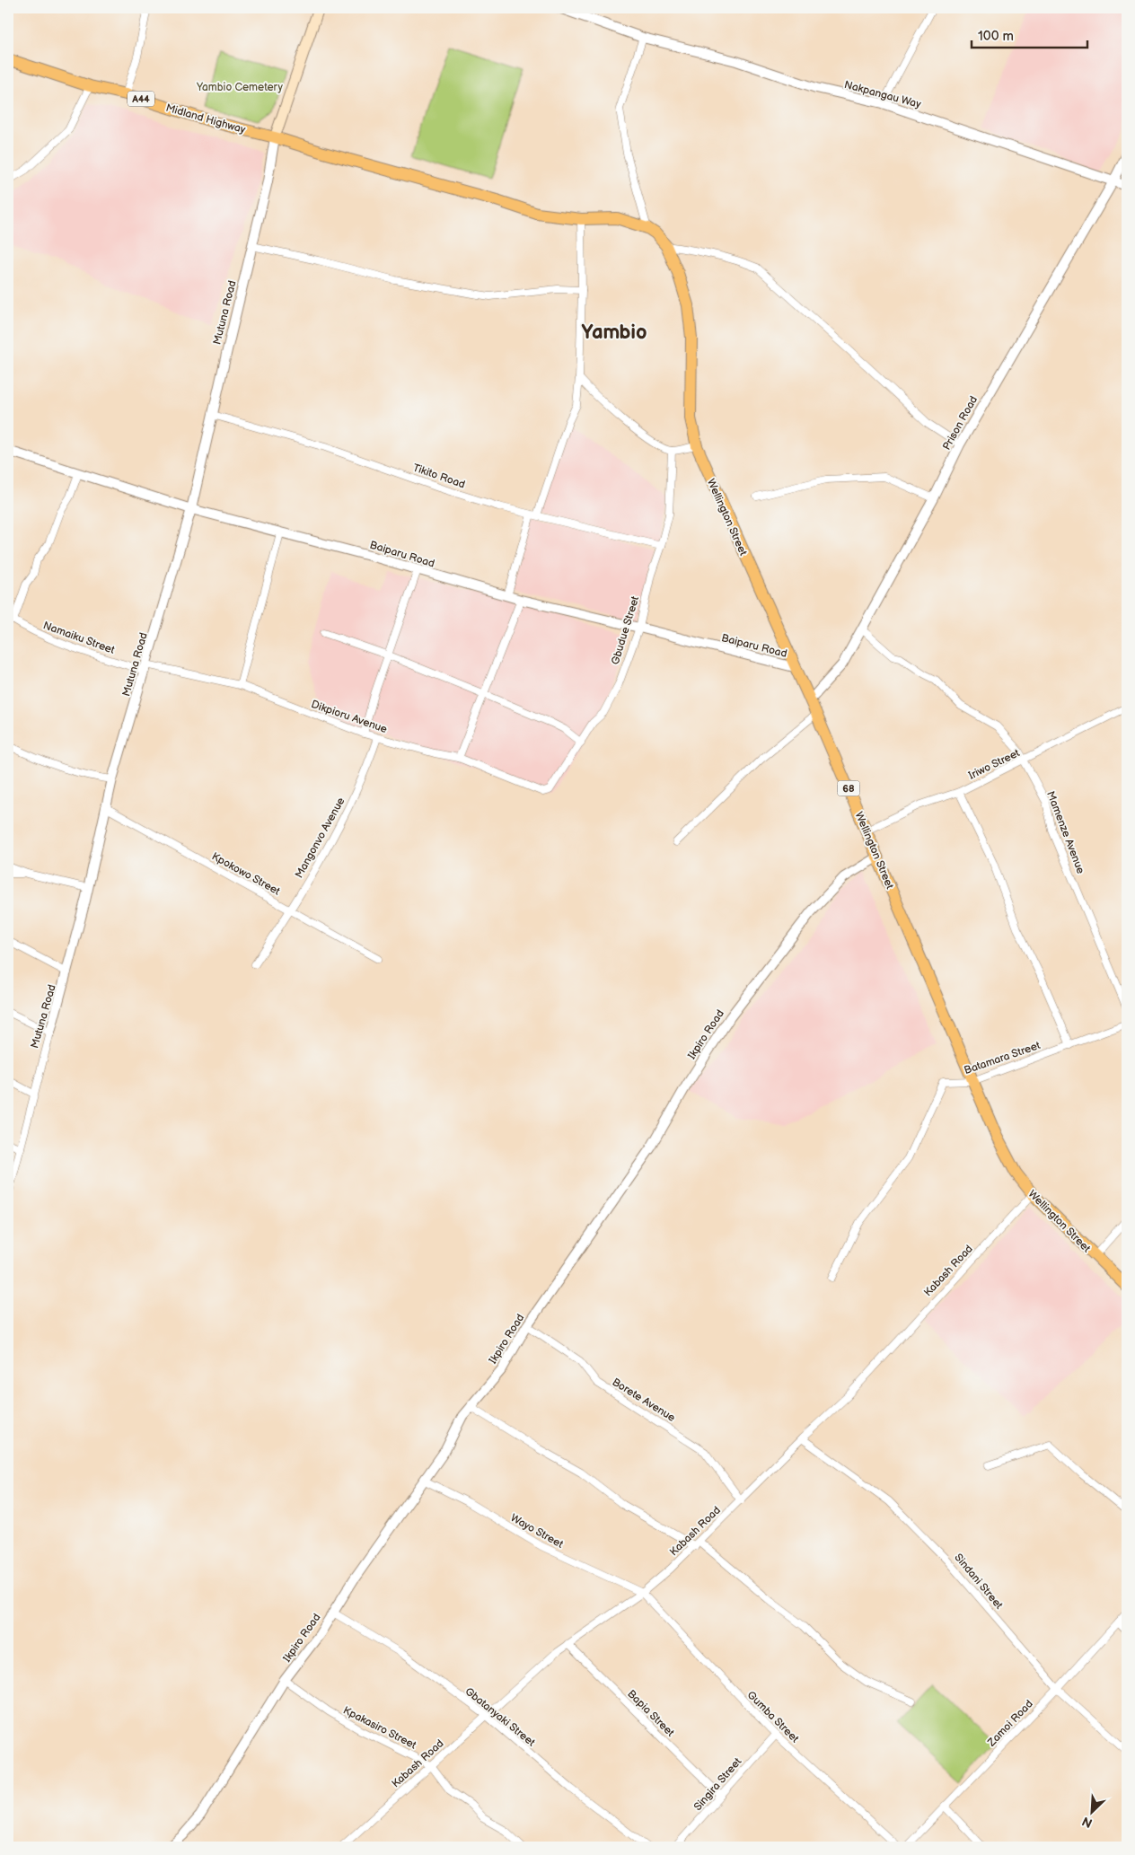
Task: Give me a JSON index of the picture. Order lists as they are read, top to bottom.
{
  "streets": {
    "main road": [
      "A44",
      "Midland Highway",
      "Wellington Street",
      "68"
    ],
    "street": [
      "Nakpangau Way",
      "Mutuna Road",
      "Prison Road",
      "Tikito Road",
      "Baiparu Road",
      "Gbudue Street",
      "Namaiku Street",
      "Dikpioru Avenue",
      "Iriwo Street",
      "Mamenze Avenue",
      "Mangonvo Avenue",
      "Kpokowo Street",
      "Ikpiro Road",
      "Batamara Street",
      "Kabash Road",
      "Borete Avenue",
      "Wayo Street",
      "Sindani Street",
      "Bapia Street",
      "Gbatanyaki Street",
      "Gumba Street",
      "Zamoi Road",
      "Kpakasiro Street",
      "Singira Street"
    ]
  },
  "crossings": [
    ["Nakpangau Way", "Prison Road"],
    ["Midland Highway", "Mutuna Road"],
    ["Mutuna Road", "Tikito Road"],
    ["Mutuna Road", "Baiparu Road"],
    ["Mutuna Road", "Namaiku Street"],
    ["Mutuna Road", "Dikpioru Avenue"],
    ["Mutuna Road", "Kpokowo Street"],
    ["Prison Road", "Wellington Street"],
    ["Prison Road", "Mamenze Avenue"],
    ["Tikito Road", "Gbudue Street"],
    ["Wellington Street", "Baiparu Road"],
    ["Wellington Street", "Iriwo Street"],
    ["Wellington Street", "Ikpiro Road"],
    ["Wellington Street", "Batamara Street"],
    ["Wellington Street", "Kabash Road"],
    ["Baiparu Road", "Gbudue Street"],
    ["Gbudue Street", "Dikpioru Avenue"],
    ["Namaiku Street", "Dikpioru Avenue"],
    ["Dikpioru Avenue", "Mangonvo Avenue"],
    ["Iriwo Street", "Mamenze Avenue"],
    ["Mangonvo Avenue", "Kpokowo Street"],
    ["Ikpiro Road", "Borete Avenue"],
    ["Ikpiro Road", "Wayo Street"],
    ["Ikpiro Road", "Gbatanyaki Street"],
    ["Ikpiro Road", "Kpakasiro Street"],
    ["Kabash Road", "Borete Avenue"],
    ["Kabash Road", "Wayo Street"],
    ["Kabash Road", "Sindani Street"],
    ["Kabash Road", "Bapia Street"],
    ["Kabash Road", "Gbatanyaki Street"],
    ["Kabash Road", "Gumba Street"],
    ["Kabash Road", "Kpakasiro Street"],
    ["Wayo Street", "Gumba Street"],
    ["Sindani Street", "Zamoi Road"],
    ["Bapia Street", "Singira Street"],
    ["Gumba Street", "Singira Street"]
  ],
  "districts": ["Yambio"],
  "parks": ["Yambio Cemetery"],
  "scale_bar": "100 m",
  "north": "bottom left"
}
